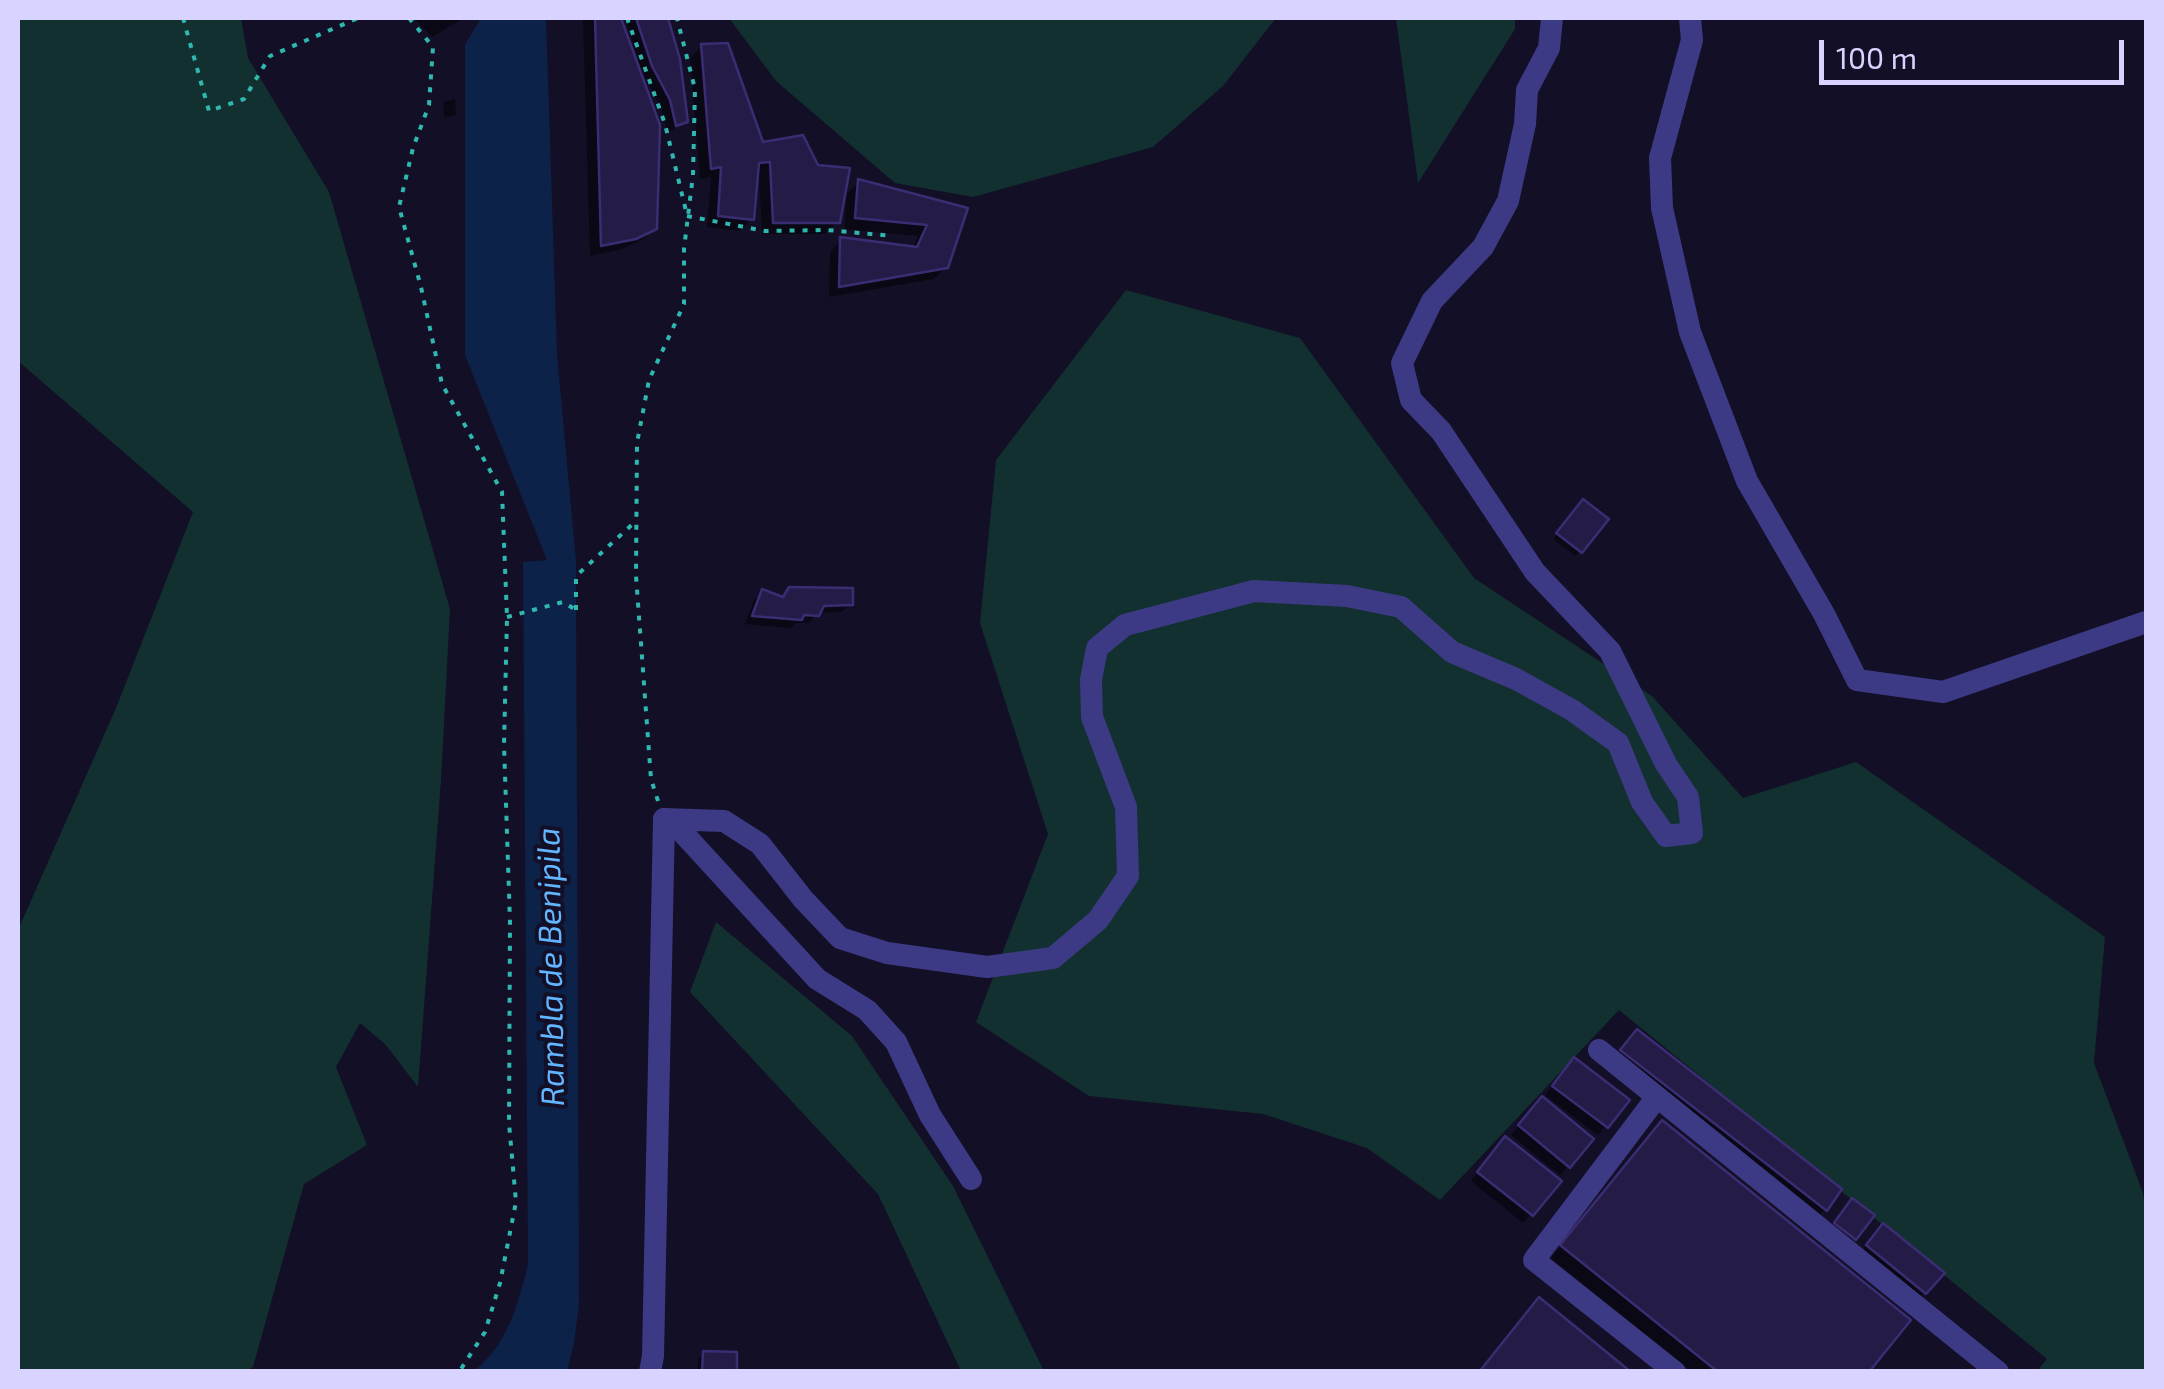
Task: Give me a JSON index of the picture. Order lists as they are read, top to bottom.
{
  "water": ["Rambla de Benipila"],
  "scale_bar": "100 m"
}
